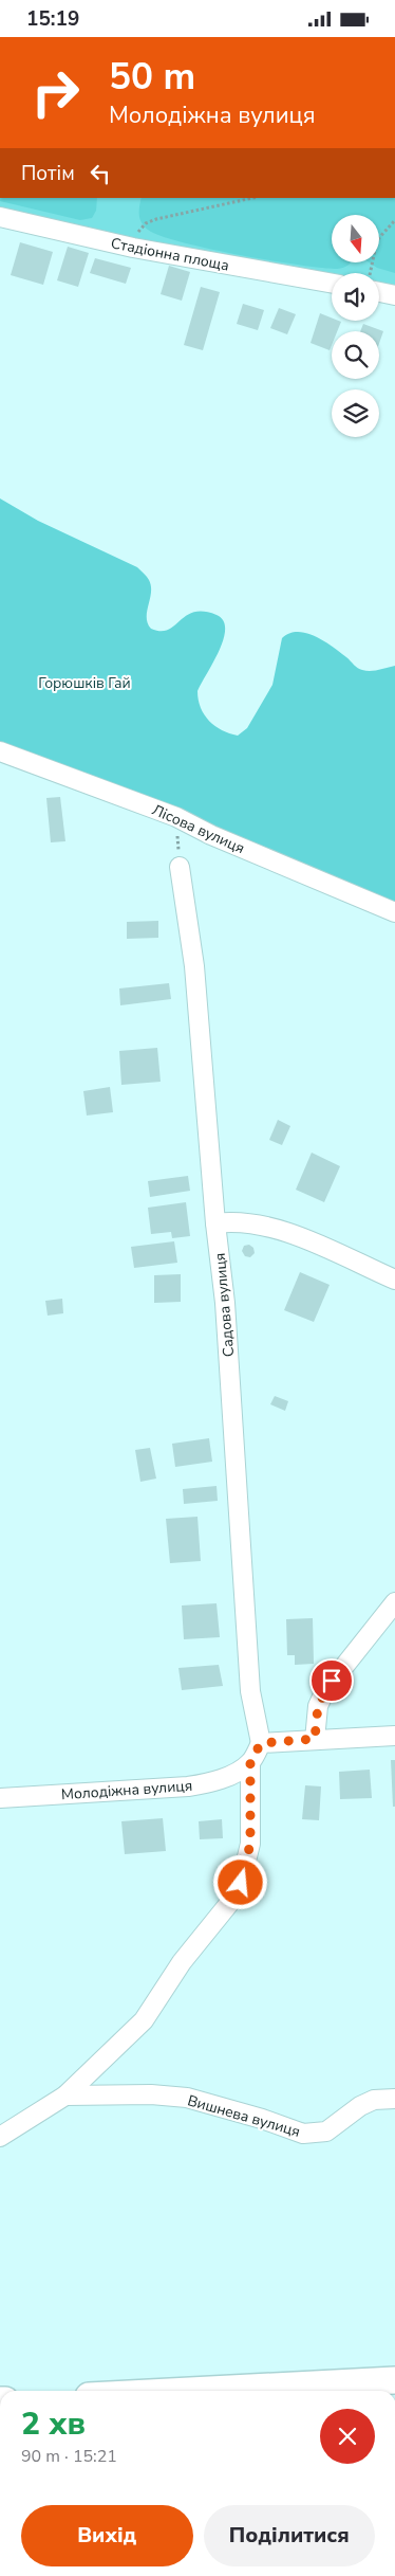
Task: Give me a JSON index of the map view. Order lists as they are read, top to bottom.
{
  "streets": {
    "street": [
      "Стадіонна площа",
      "Лісова вулиця",
      "Садова вулиця",
      "Молодіжна вулиця",
      "Вишнева вулиця"
    ]
  },
  "parks": ["Горюшків Гай"],
  "north": "bottom",
  "page": {
    "status": "15:19",
    "turn": ["50 m", "Молодіжна вулиця"],
    "then": "Потім",
    "heading": ["2 хв", "90 m · 15:21"],
    "buttons": ["Вихід", "Поділитися"]
  }
}
